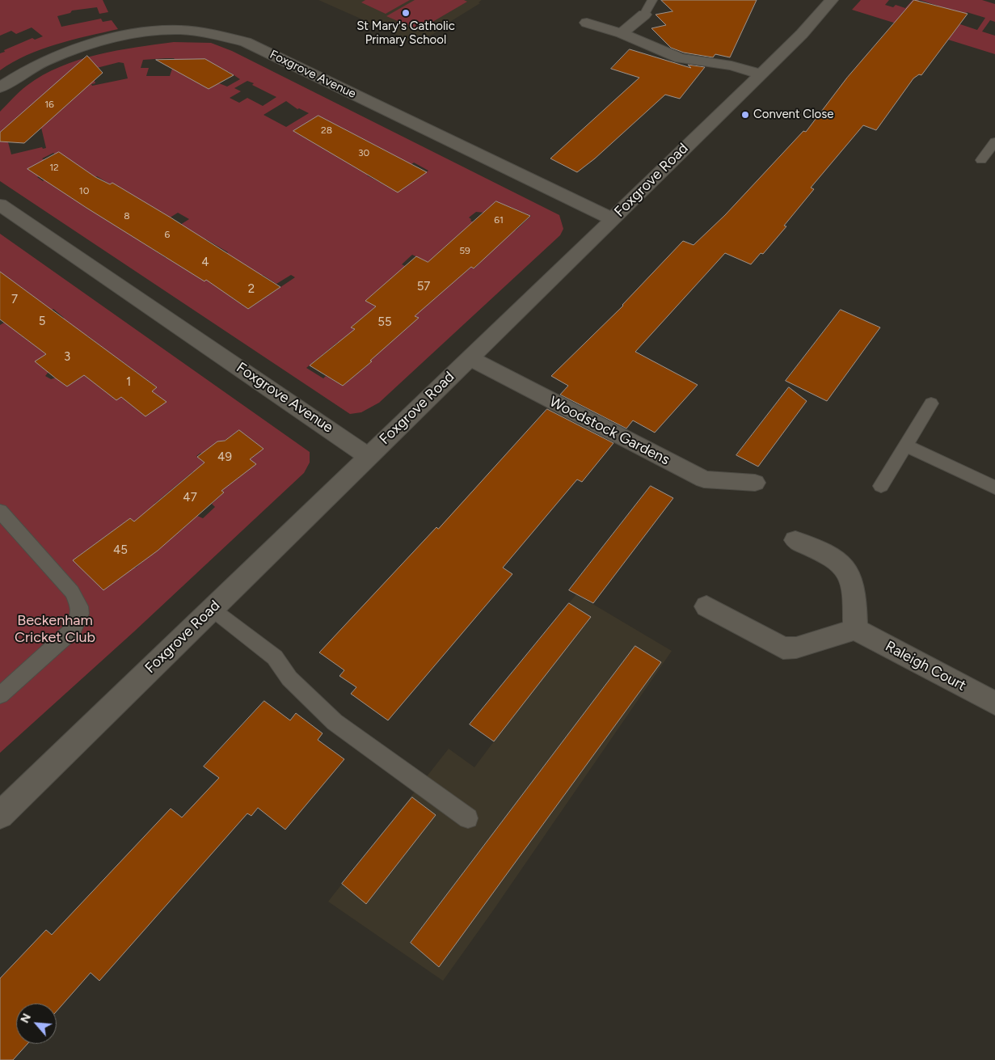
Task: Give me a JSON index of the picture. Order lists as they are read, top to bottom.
{
  "streets": {
    "street": [
      "Foxgrove Avenue",
      "Foxgrove Road",
      "Woodstock Gardens",
      "Raleigh Court"
    ]
  },
  "crossings": [
    ["Foxgrove Avenue", "Foxgrove Road"],
    ["Foxgrove Road", "Woodstock Gardens"]
  ],
  "parks": ["Beckenham Cricket Club"],
  "places": ["St Mary's Catholic Primary School", "Convent Close"],
  "house_numbers": [
    "16",
    "28",
    "30",
    "12",
    "10",
    "8",
    "61",
    "6",
    "59",
    "4",
    "57",
    "2",
    "7",
    "5",
    "55",
    "3",
    "1",
    "49",
    "47",
    "45"
  ],
  "north": "top left"
}
